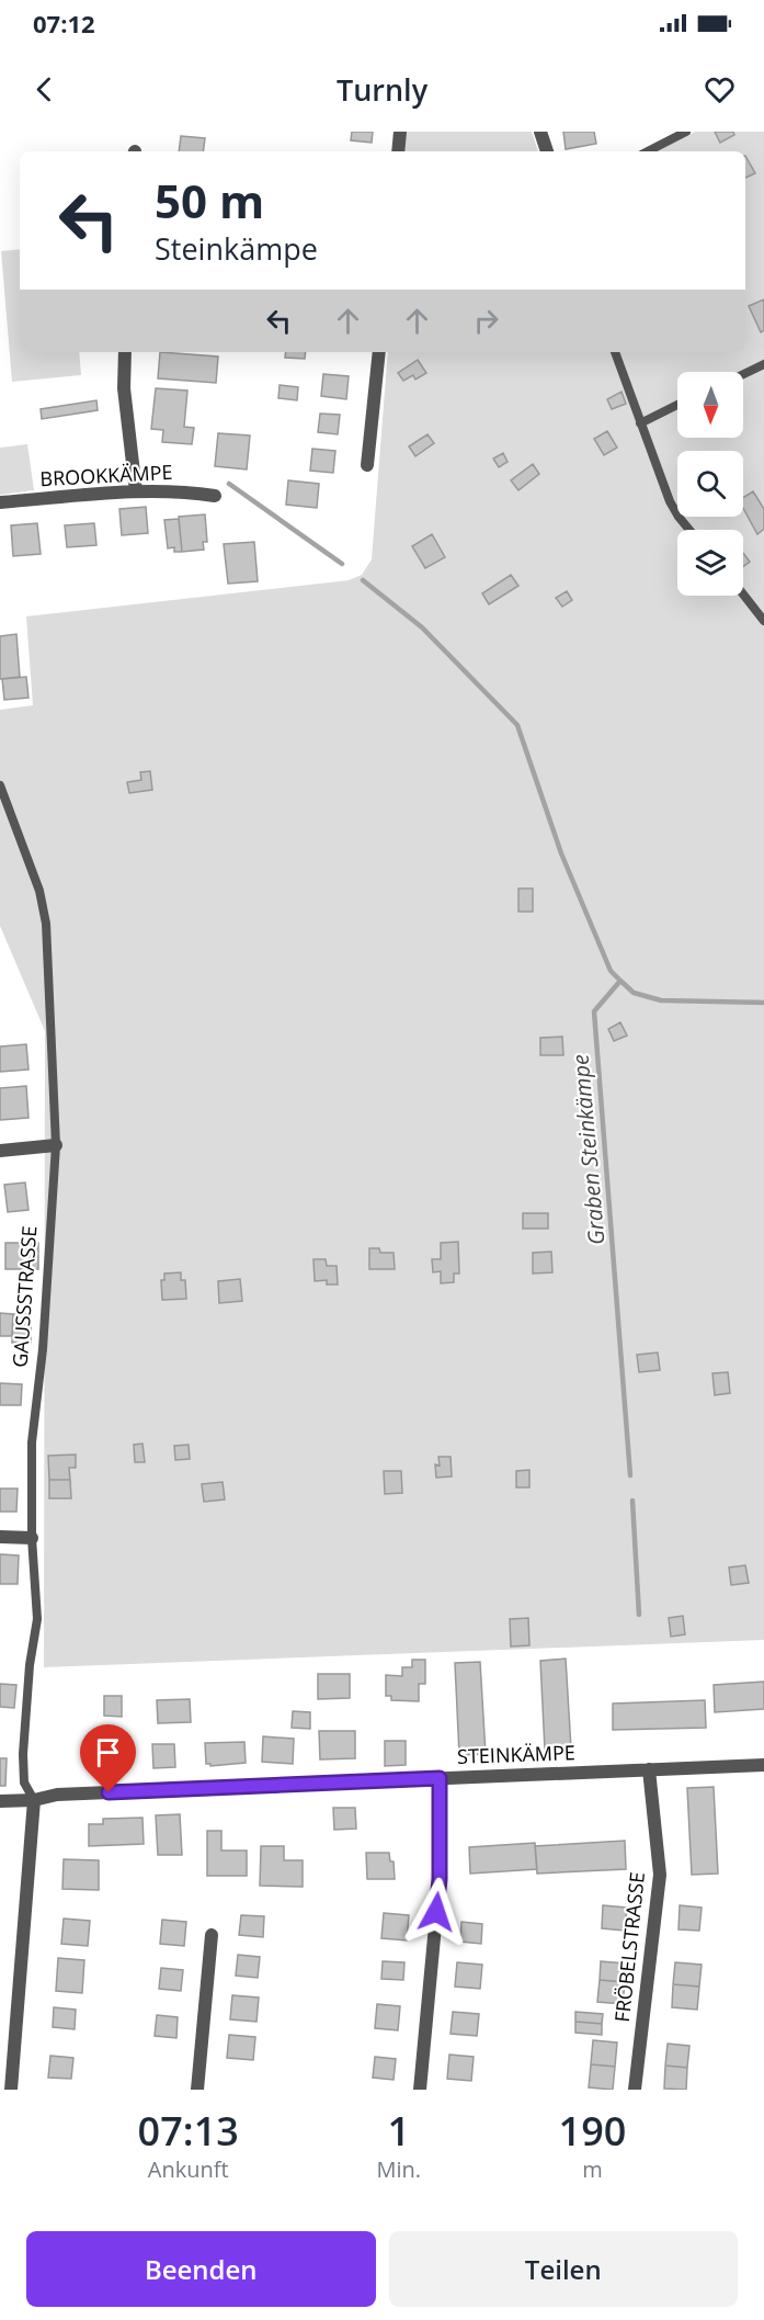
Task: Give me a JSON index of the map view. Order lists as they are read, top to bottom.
{
  "streets": {
    "street": [
      "BROOKKÄMPE",
      "GAUSSSTRASSE",
      "STEINKÄMPE",
      "FRÖBELSTRASSE"
    ]
  },
  "crossings": [
    ["GAUSSSTRASSE", "STEINKÄMPE"],
    ["STEINKÄMPE", "FRÖBELSTRASSE"]
  ],
  "water": ["Graben Steinkämpe"],
  "north": "bottom",
  "page": {
    "status": "07:12",
    "header": "Turnly",
    "turn": ["50 m", "Steinkämpe"],
    "eta": [
      "07:13",
      "Ankunft",
      "1",
      "Min.",
      "190",
      "m"
    ],
    "buttons": ["Beenden", "Teilen"]
  }
}
